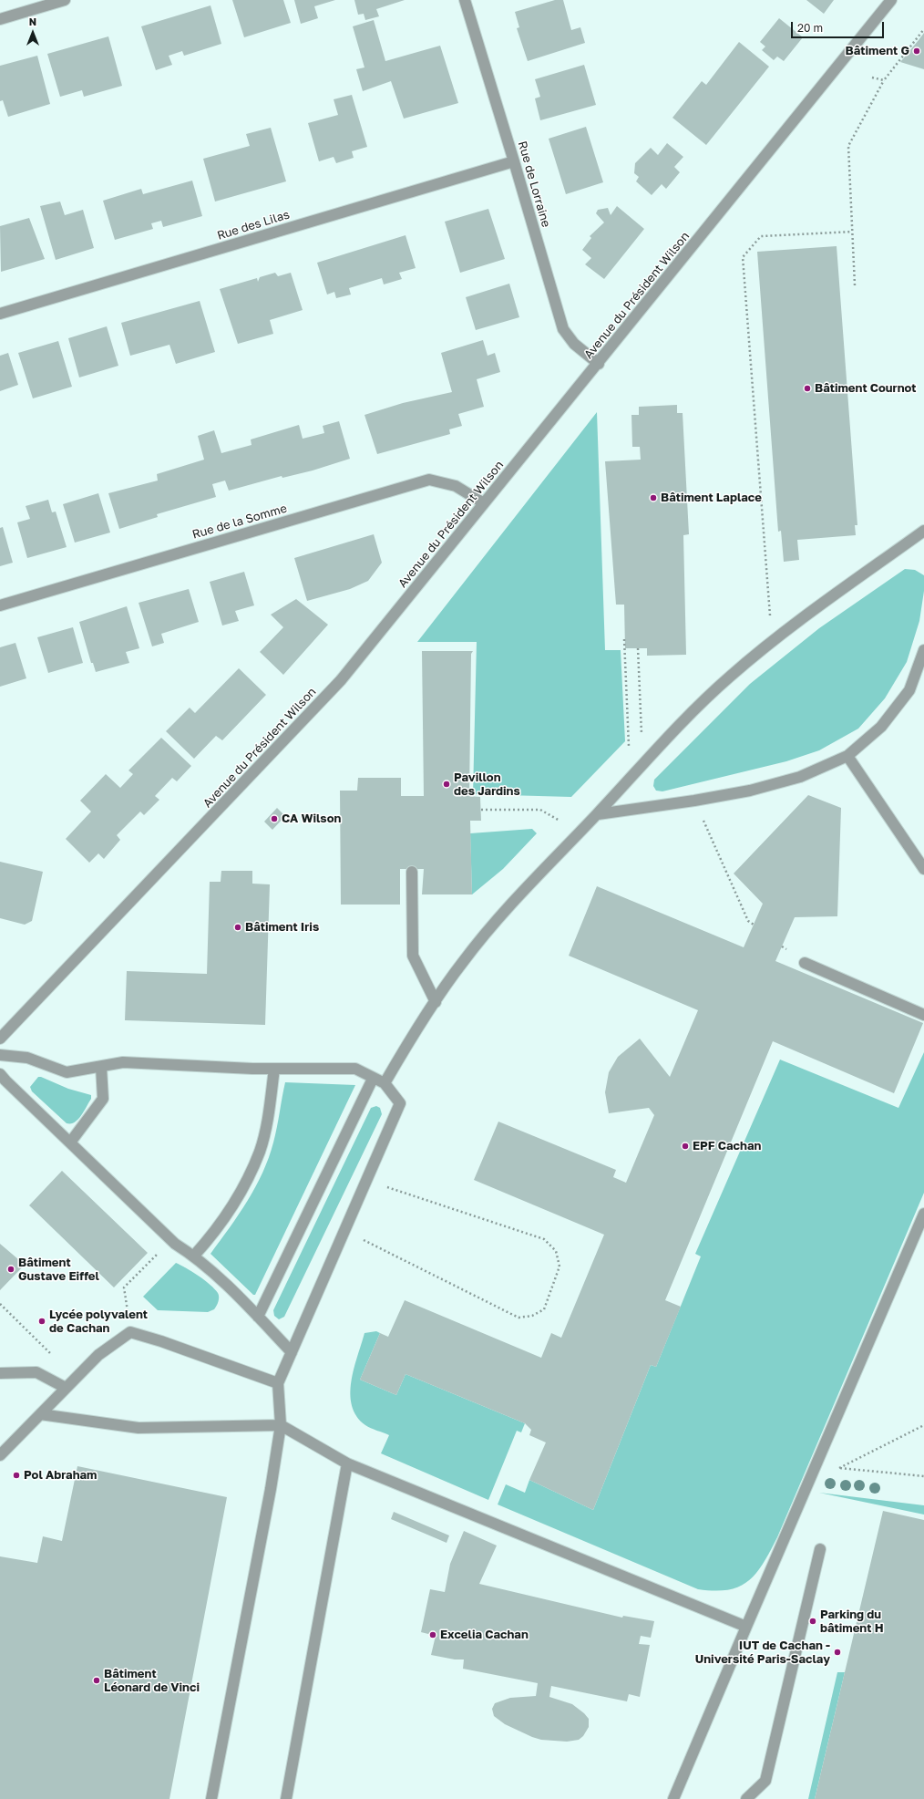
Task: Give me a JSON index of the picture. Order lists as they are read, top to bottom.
{
  "streets": {
    "street": [
      "Rue de Lorraine",
      "Rue des Lilas",
      "Avenue du Président Wilson",
      "Rue de la Somme"
    ]
  },
  "crossings": [
    ["Rue de Lorraine", "Rue des Lilas"],
    ["Rue de Lorraine", "Avenue du Président Wilson"],
    ["Avenue du Président Wilson", "Rue de la Somme"]
  ],
  "places": [
    "Bâtiment G",
    "Bâtiment Cournot",
    "Bâtiment Laplace",
    "Pavillon des Jardins",
    "CA Wilson",
    "Bâtiment Iris",
    "EPF Cachan",
    "Bâtiment Gustave Eiffel",
    "Lycée polyvalent de Cachan",
    "Pol Abraham",
    "Parking du bâtiment H",
    "Excelia Cachan",
    "IUT de Cachan - Université Paris-Saclay",
    "Bâtiment Léonard de Vinci"
  ],
  "scale_bar": "20 m",
  "north": "top"
}
